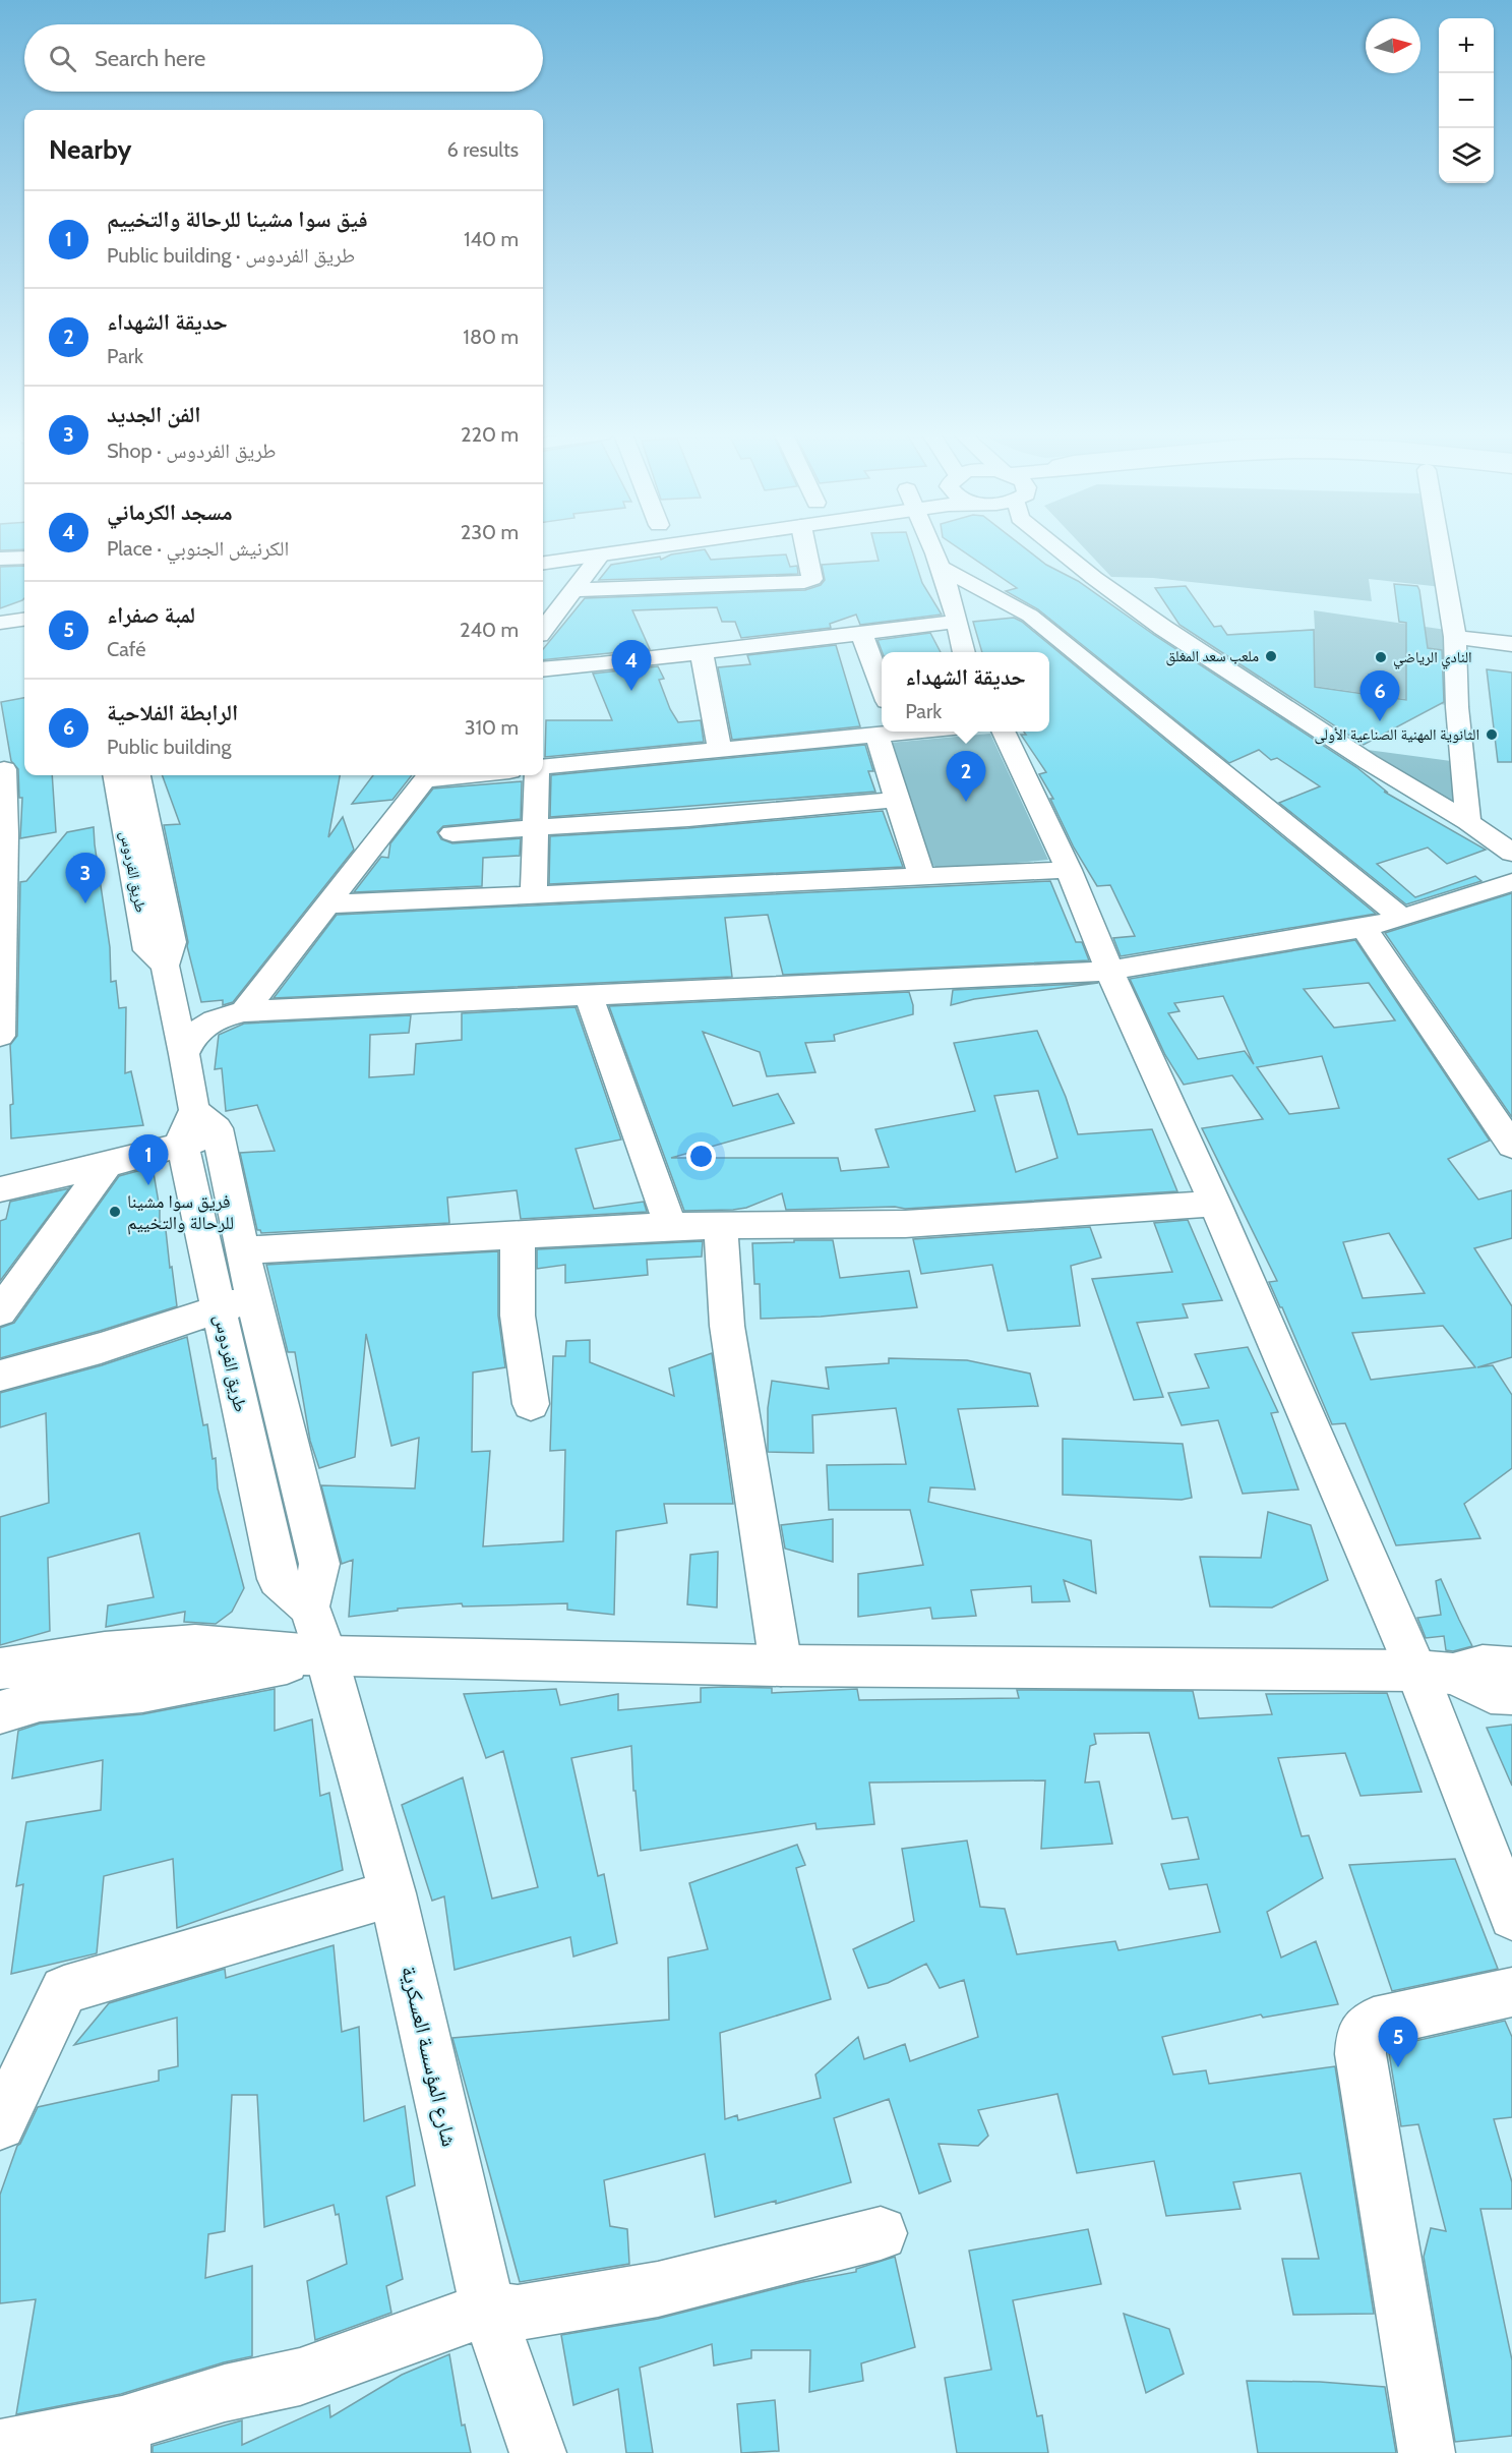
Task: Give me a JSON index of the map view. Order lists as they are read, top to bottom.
{
  "streets": {
    "street": ["طريق الفردوس", "شارع المؤسسة العسكرية"]
  },
  "crossings": [
    ["طريق الفردوس", "شارع المؤسسة العسكرية"]
  ],
  "places": [
    "ملعب سعد المغلق",
    "النادي الرياضي",
    "الثانوية المهنية الصناعية الأولى",
    "فريق سوا مشينا للرحالة والتخييم"
  ],
  "north": "right",
  "page": {
    "map_buttons": ["+", "−"],
    "search": "Search here",
    "heading": ["Nearby", "6 results"],
    "list": [
      {
        "mark": "1",
        "name": "فيق سوا مشينا للرحالة والتخييم",
        "note": "Public building · طريق الفردوس",
        "value": "140 m"
      },
      {
        "mark": "2",
        "name": "حديقة الشهداء",
        "note": "Park",
        "value": "180 m"
      },
      {
        "mark": "3",
        "name": "الفن الجديد",
        "note": "Shop · طريق الفردوس",
        "value": "220 m"
      },
      {
        "mark": "4",
        "name": "مسجد الكرماني",
        "note": "Place · الكرنيش الجنوبي",
        "value": "230 m"
      },
      {
        "mark": "5",
        "name": "لمبة صفراء",
        "note": "Café",
        "value": "240 m"
      },
      {
        "mark": "6",
        "name": "الرابطة الفلاحية",
        "note": "Public building",
        "value": "310 m"
      }
    ],
    "pins": [
      "4",
      "6",
      "2",
      "3",
      "1",
      "5"
    ],
    "popup": ["حديقة الشهداء", "Park"]
  }
}
